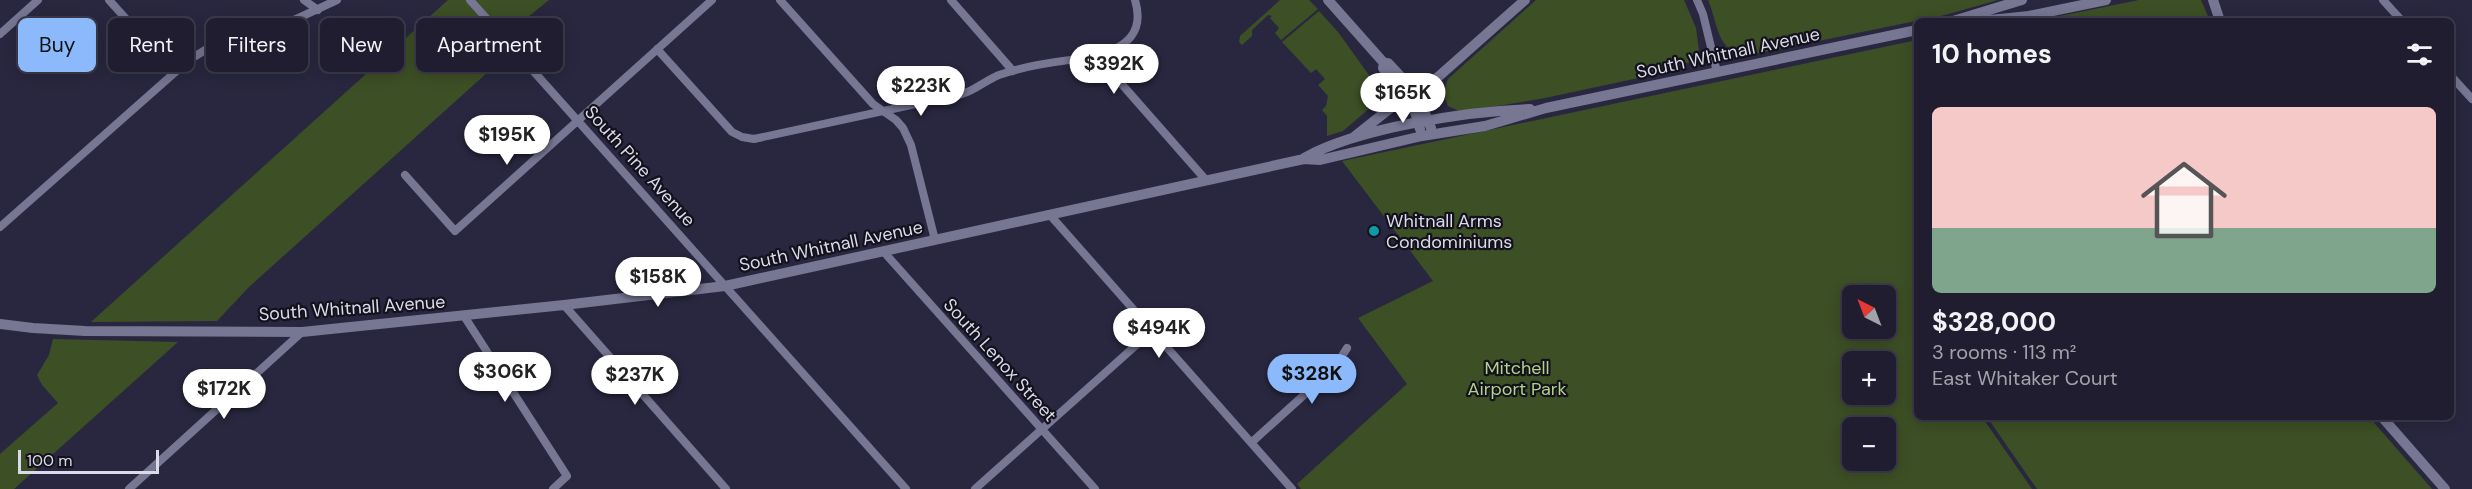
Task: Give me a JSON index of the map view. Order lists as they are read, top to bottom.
{
  "streets": {
    "street": ["South Whitnall Avenue", "South Pine Avenue", "South Lenox Street"]
  },
  "crossings": [
    ["South Whitnall Avenue", "South Pine Avenue"],
    ["South Whitnall Avenue", "South Lenox Street"]
  ],
  "parks": ["Mitchell Airport Park"],
  "places": ["Whitnall Arms Condominiums"],
  "scale_bar": "100 m",
  "north": "top left",
  "page": {
    "chip": [
      "Buy",
      "Rent",
      "Filters",
      "New",
      "Apartment"
    ],
    "heading": "10 homes",
    "price": [
      "$392K",
      "$223K",
      "$165K",
      "$195K",
      "$158K",
      "$494K",
      "$306K",
      "$328K",
      "$237K",
      "$172K"
    ],
    "list": [
      {
        "name": "$328,000",
        "note": "3 rooms · 113 m² · East Whitaker Court"
      }
    ],
    "map_buttons": ["+", "−"],
    "scale": "100 m"
  }
}
